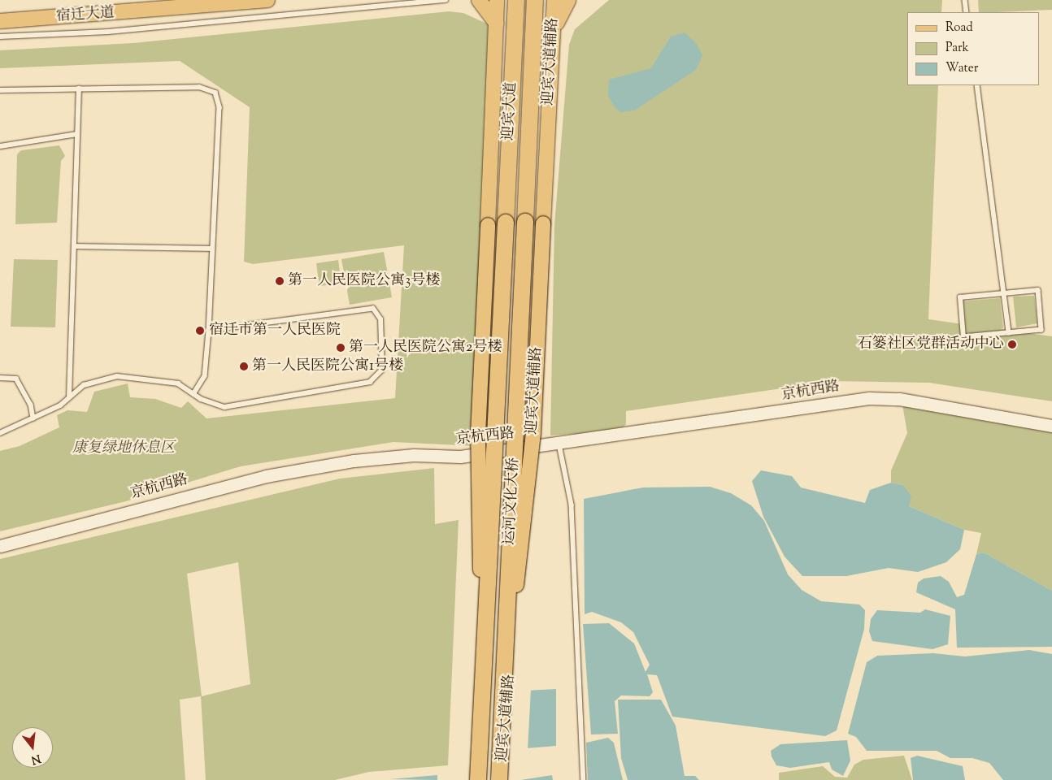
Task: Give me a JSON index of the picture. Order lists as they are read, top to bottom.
{
  "streets": {
    "highway": ["迎宾大道", "运河文化大桥"],
    "main road": ["宿迁大道", "迎宾大道辅路", "京杭西路"]
  },
  "crossings": [
    ["迎宾大道辅路", "运河文化大桥"],
    ["迎宾大道", "运河文化大桥"]
  ],
  "parks": ["康复绿地休息区"],
  "places": [
    "第一人民医院公寓3号楼",
    "宿迁市第一人民医院",
    "石篓社区党群活动中心",
    "第一人民医院公寓2号楼",
    "第一人民医院公寓1号楼"
  ],
  "legend": ["Road", "Park", "Water"],
  "north": "bottom"
}
